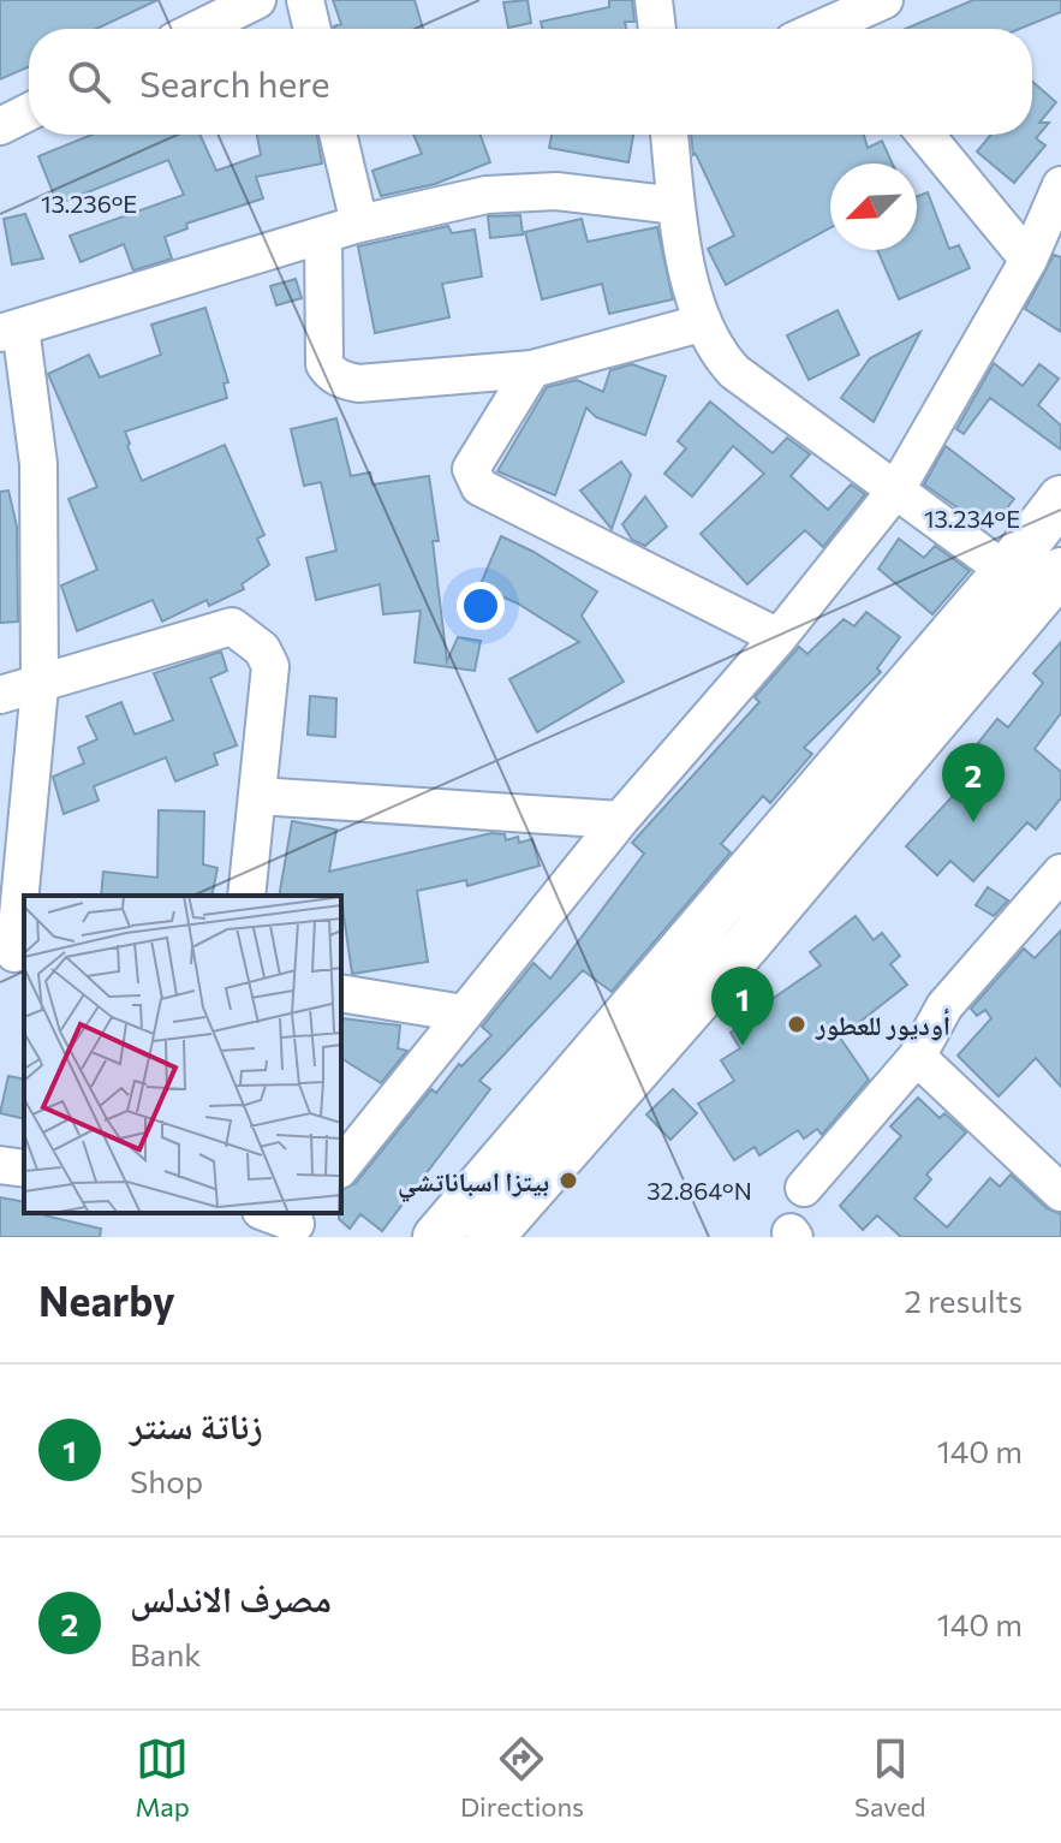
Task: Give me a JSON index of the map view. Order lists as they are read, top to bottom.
{
  "places": ["أوديور للعطور", "بيتزا اسباناتشي"],
  "north": "bottom left",
  "page": {
    "search": "Search here",
    "pins": ["2", "1"],
    "heading": ["Nearby", "2 results"],
    "list": [
      {
        "mark": "1",
        "name": "زناتة سنتر",
        "note": "Shop",
        "value": "140 m"
      },
      {
        "mark": "2",
        "name": "مصرف الاندلس",
        "note": "Bank",
        "value": "140 m"
      }
    ],
    "nav": ["Map", "Directions", "Saved"]
  },
  "coordinates": ["13.236°E", "13.234°E", "32.864°N"]
}
